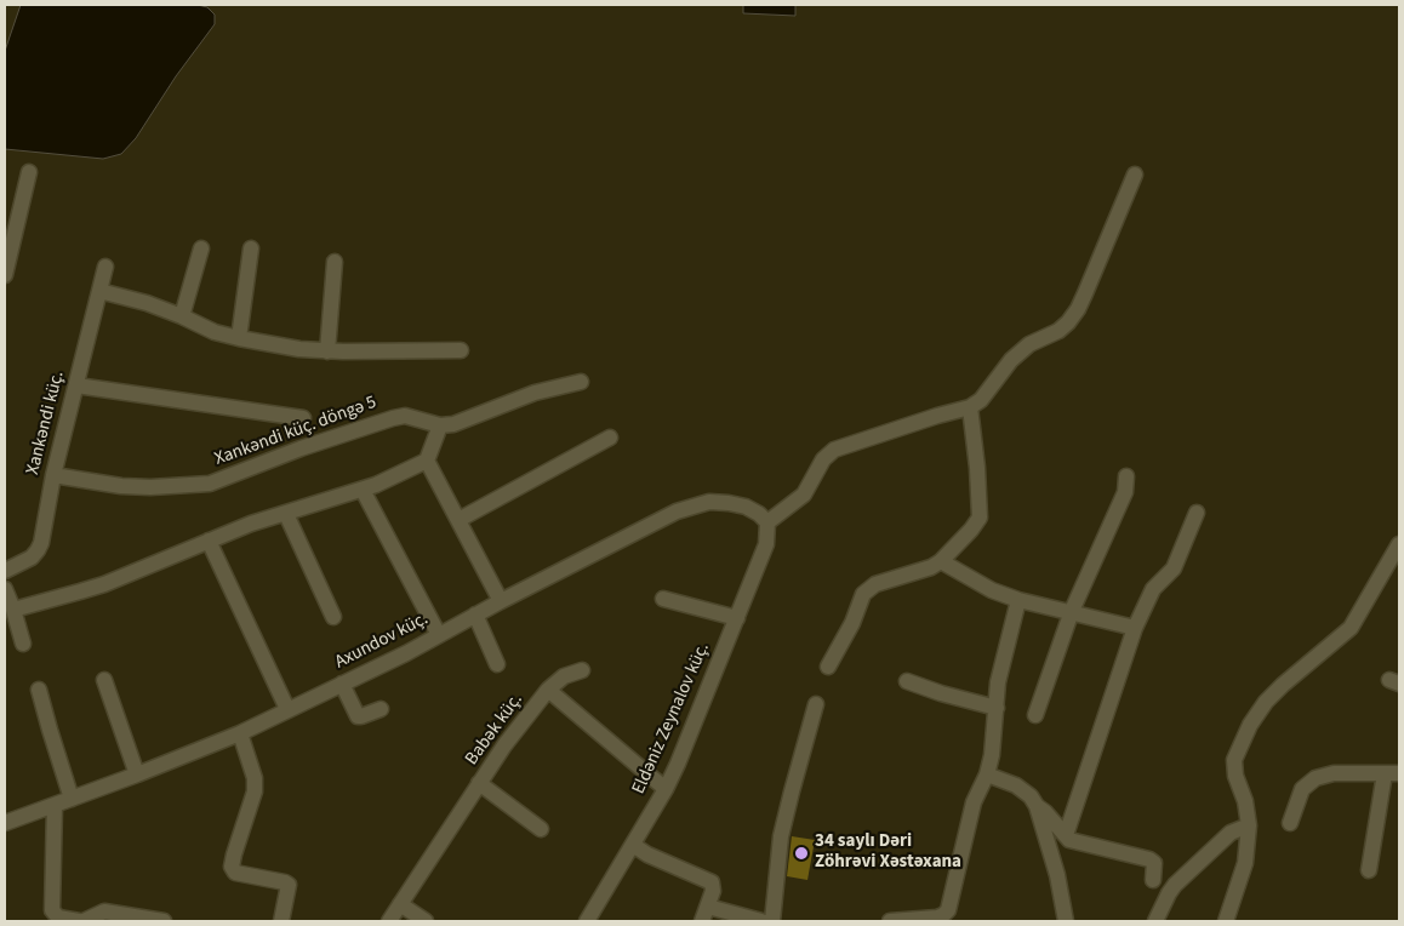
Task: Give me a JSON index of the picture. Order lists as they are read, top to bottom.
{
  "streets": {
    "street": [
      "Xankəndi küç.",
      "Xankəndi küç. döngə 5",
      "Axundov küç.",
      "Eldəniz Zeynalov küç.",
      "Babək küç."
    ]
  },
  "crossings": [
    ["Xankəndi küç.", "Xankəndi küç. döngə 5"],
    ["Axundov küç.", "Eldəniz Zeynalov küç."],
    ["Eldəniz Zeynalov küç.", "Babək küç."]
  ],
  "places": ["34 saylı Dəri Zöhrəvi Xəstəxana"]
}
